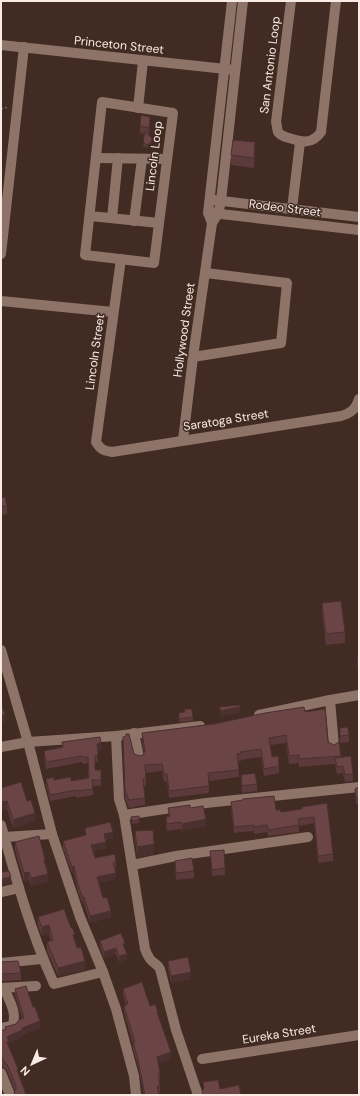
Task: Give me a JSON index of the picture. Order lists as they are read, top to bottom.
{
  "streets": {
    "street": [
      "Princeton Street",
      "San Antonio Loop",
      "Lincoln Loop",
      "Rodeo Street",
      "Hollywood Street",
      "Lincoln Street",
      "Saratoga Street",
      "Eureka Street"
    ]
  },
  "crossings": [
    ["Lincoln Loop", "Lincoln Street"],
    ["Rodeo Street", "Hollywood Street"],
    ["Hollywood Street", "Saratoga Street"],
    ["Lincoln Street", "Saratoga Street"]
  ],
  "north": "bottom left"
}
